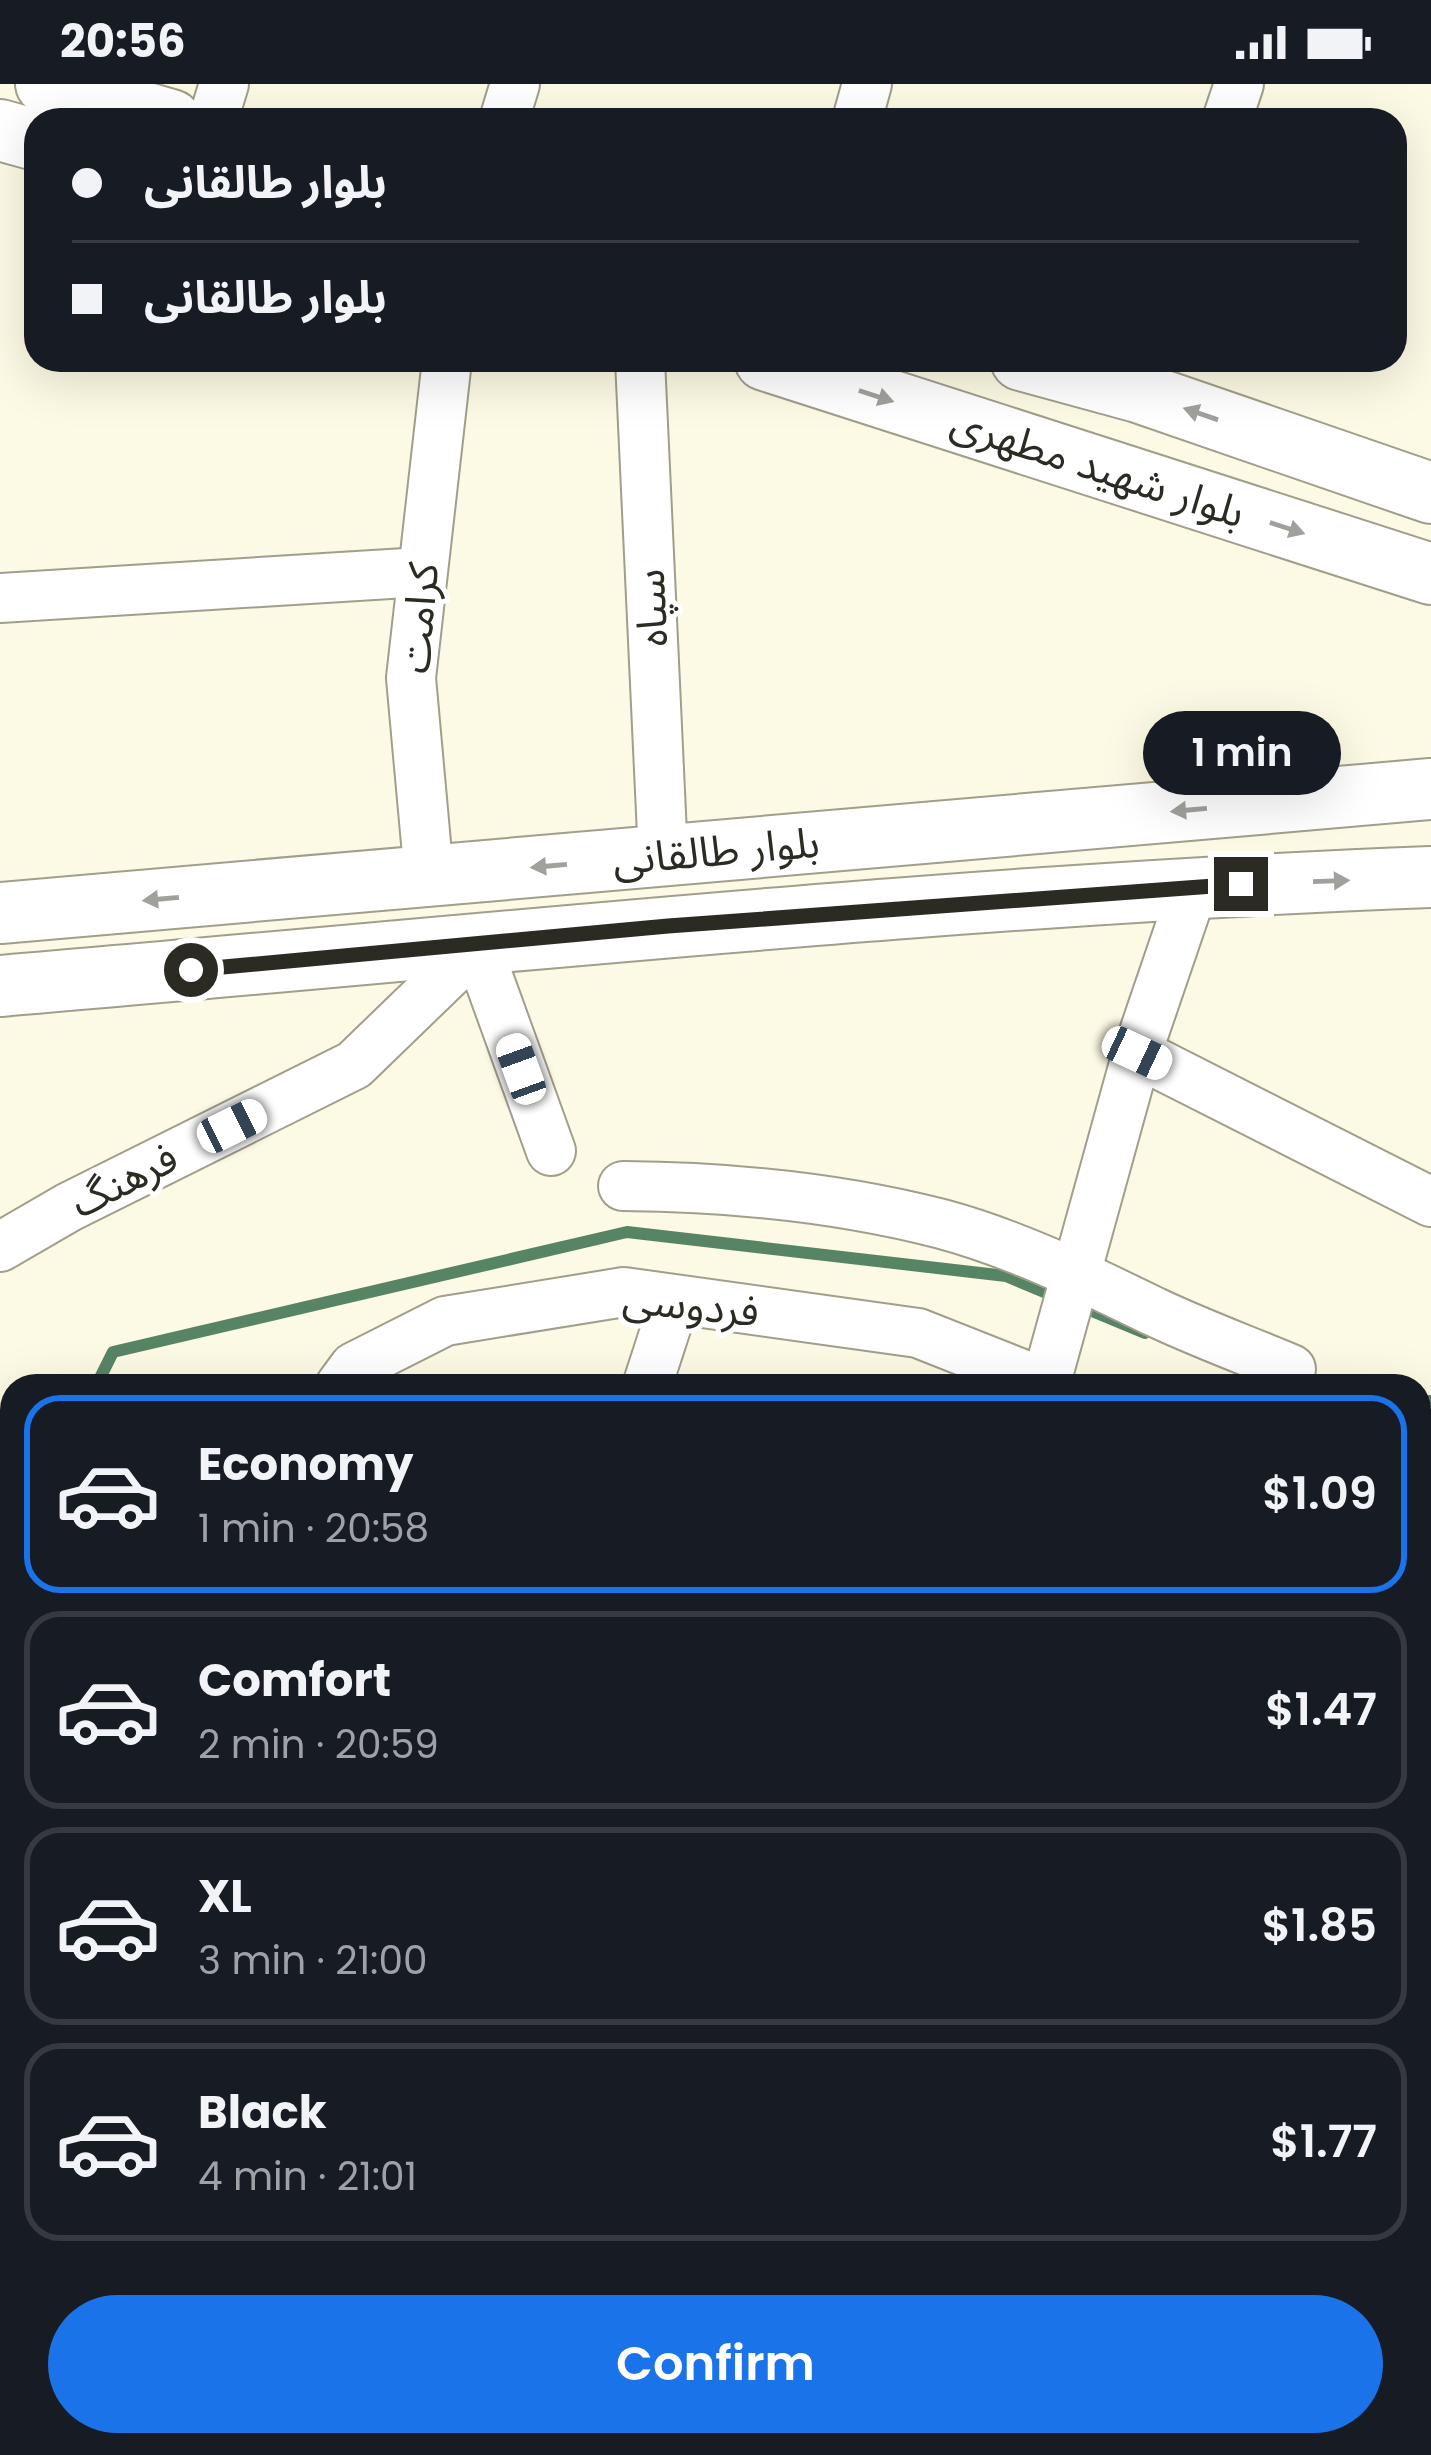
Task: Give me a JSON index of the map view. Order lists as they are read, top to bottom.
{
  "streets": {
    "main road": ["بلوار شهید مطهری", "بلوار طالقانی"],
    "street": [
      "سپاه",
      "کرامت",
      "فرهنگ",
      "فردوسی"
    ]
  },
  "crossings": [
    ["سپاه", "بلوار طالقانی"],
    ["کرامت", "بلوار طالقانی"],
    ["بلوار طالقانی", "فرهنگ"]
  ],
  "page": {
    "status": "20:56",
    "banner": ["بلوار طالقانی", "بلوار طالقانی"],
    "bubble": "1 min",
    "list": [
      {
        "name": "Economy",
        "note": "1 min · 20:58",
        "value": "$1.09"
      },
      {
        "name": "Comfort",
        "note": "2 min · 20:59",
        "value": "$1.47"
      },
      {
        "name": "XL",
        "note": "3 min · 21:00",
        "value": "$1.85"
      },
      {
        "name": "Black",
        "note": "4 min · 21:01",
        "value": "$1.77"
      }
    ],
    "buttons": "Confirm"
  }
}
